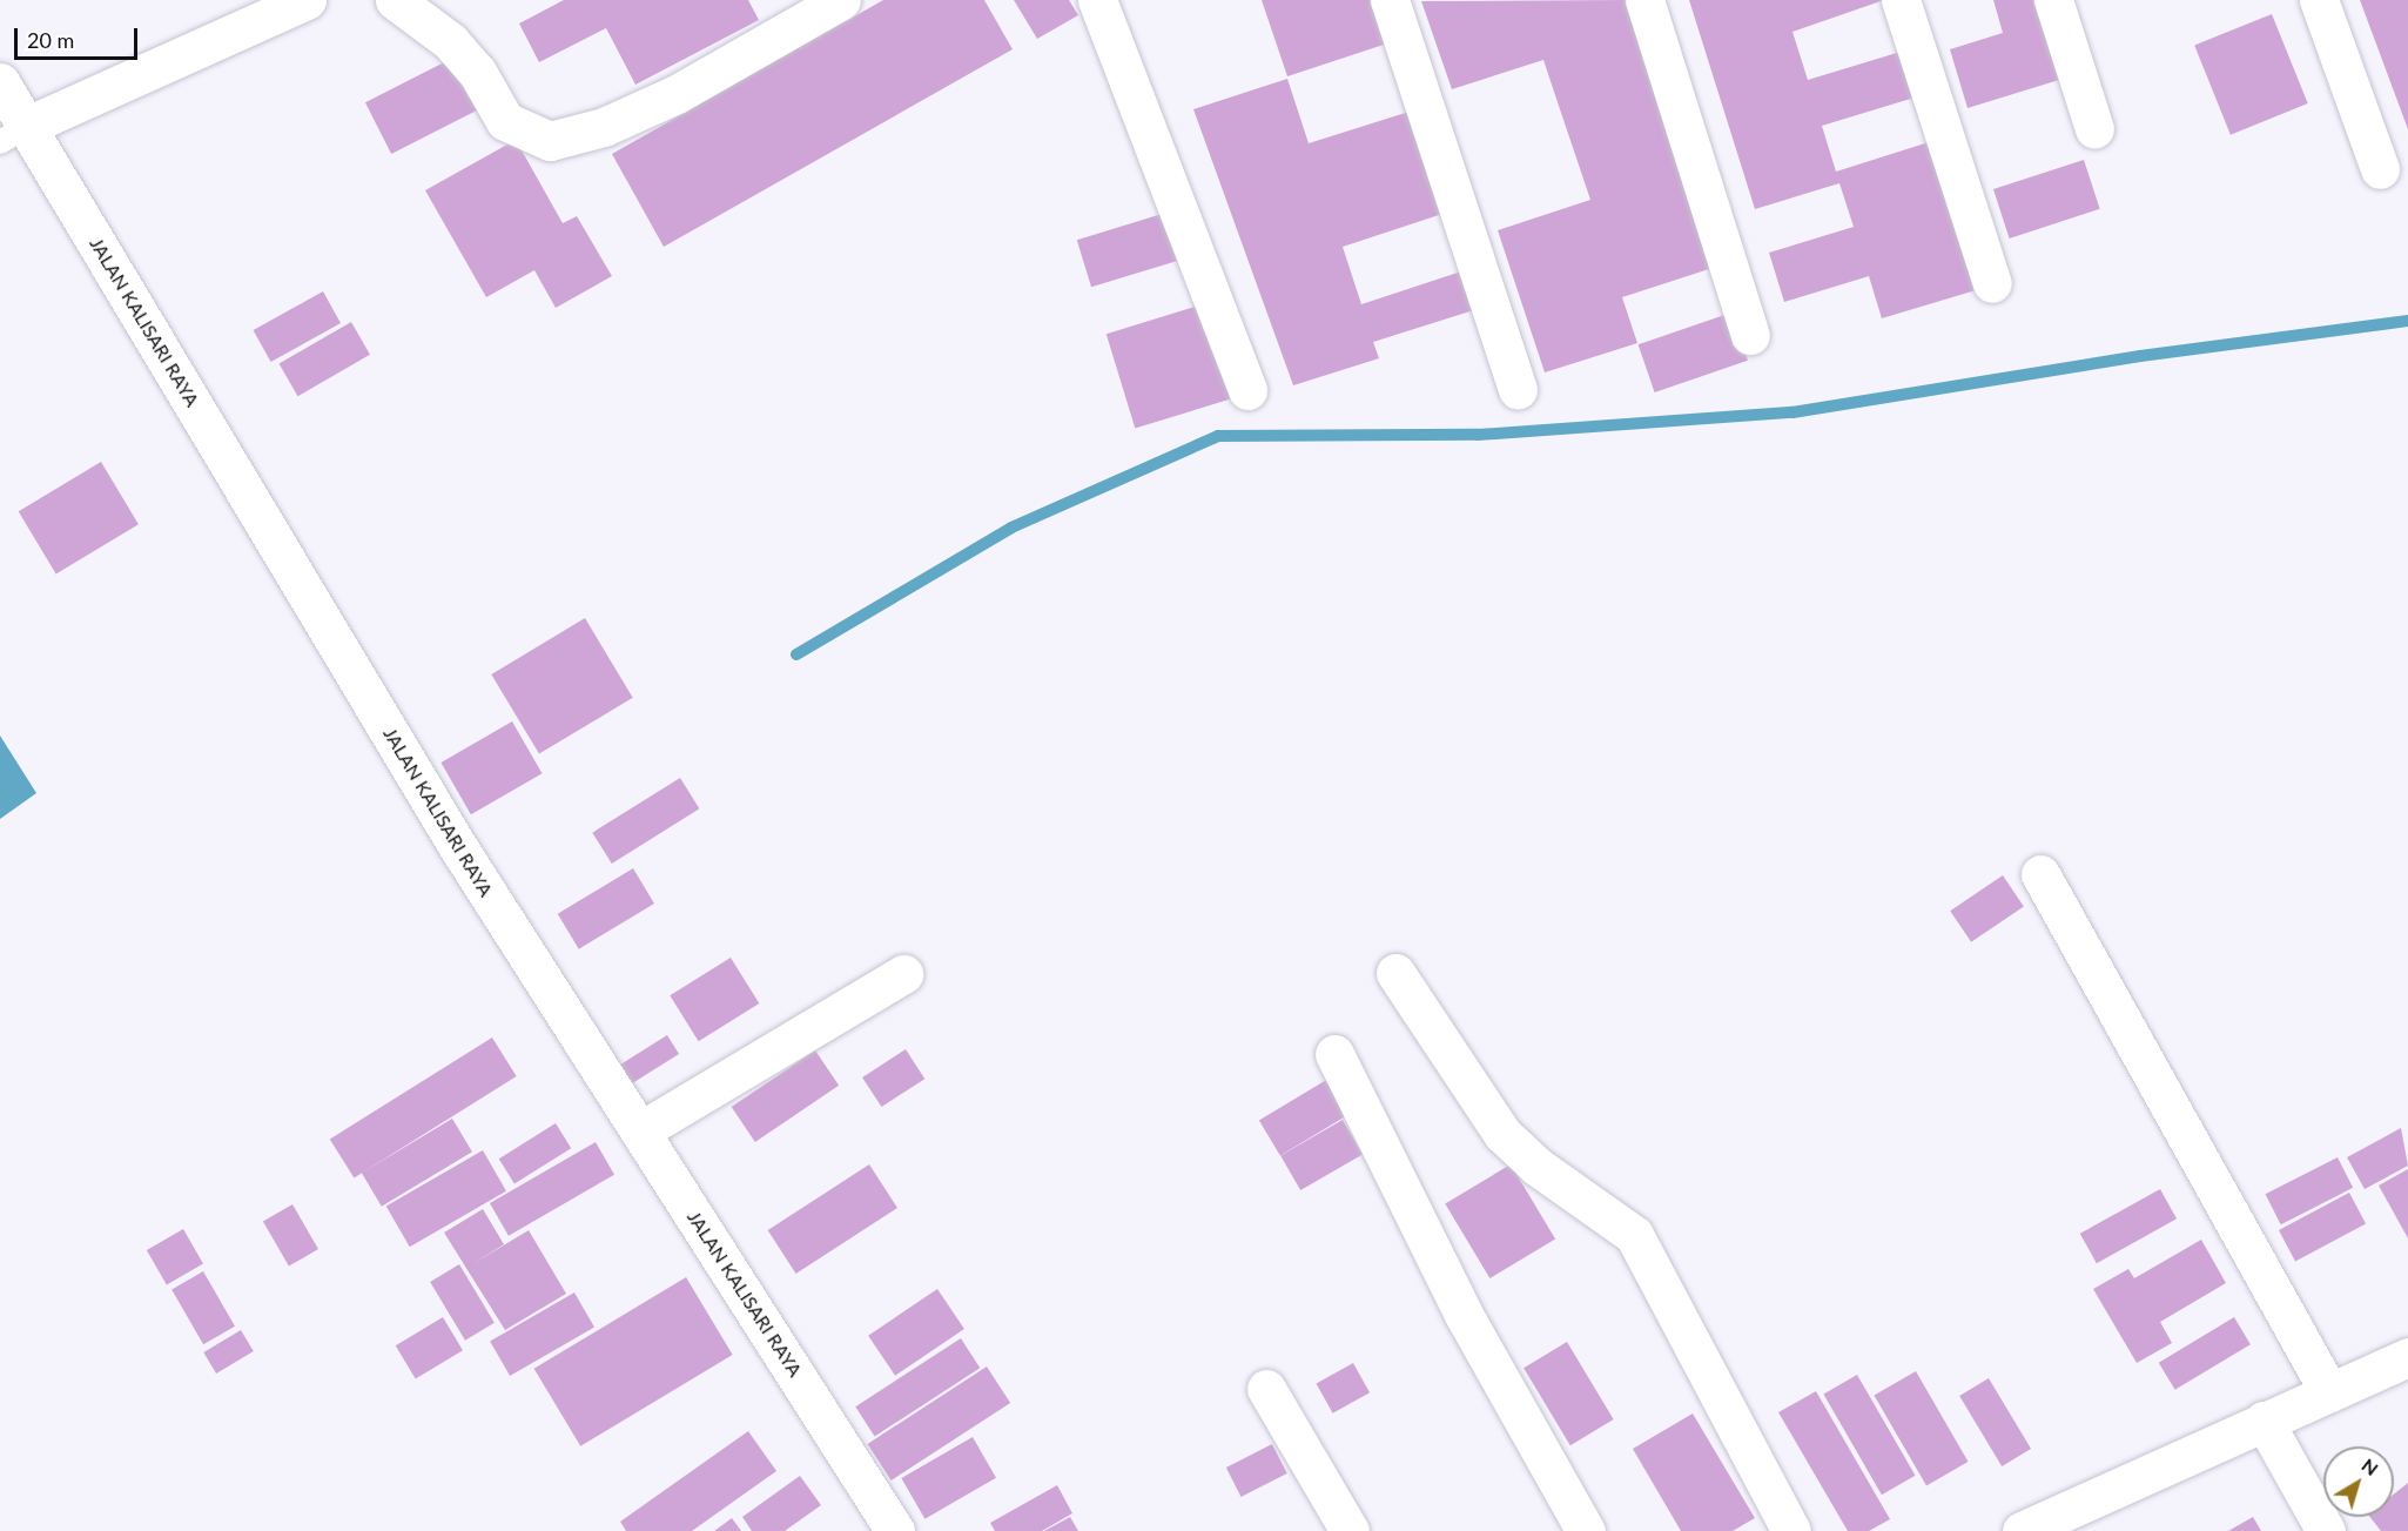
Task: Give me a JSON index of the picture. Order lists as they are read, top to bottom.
{
  "streets": {
    "street": ["JALAN KALISARI RAYA"]
  },
  "scale_bar": "20 m",
  "north": "top right"
}
